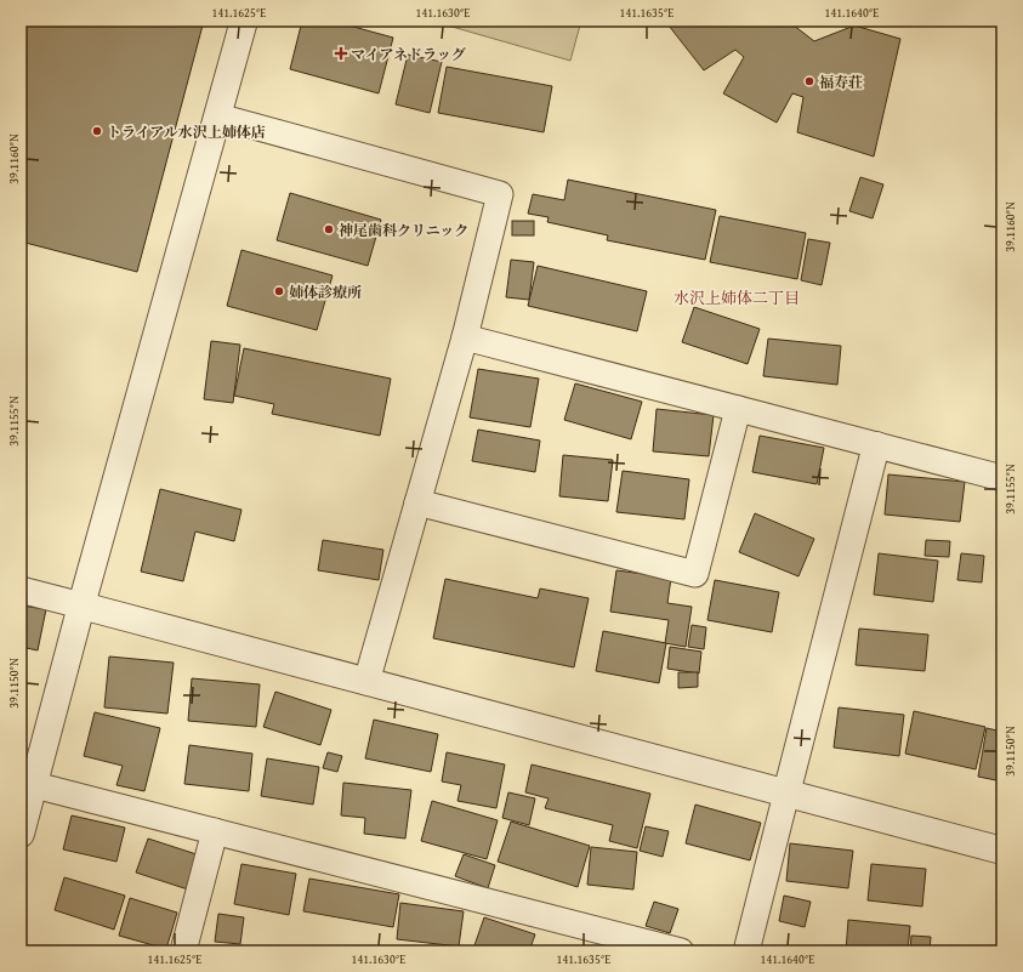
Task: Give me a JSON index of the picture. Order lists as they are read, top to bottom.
{
  "districts": ["水沢上姉体二丁目"],
  "places": {
    "health": ["マイアネドラッグ"],
    "other": [
      "福寿荘",
      "トライアル水沢上姉体店",
      "神尾歯科クリニック",
      "姉体診療所"
    ]
  },
  "coordinates": [
    "141.1625°E",
    "141.1630°E",
    "141.1635°E",
    "141.1640°E",
    "39.1160°N",
    "39.1155°N",
    "39.1150°N"
  ]
}
